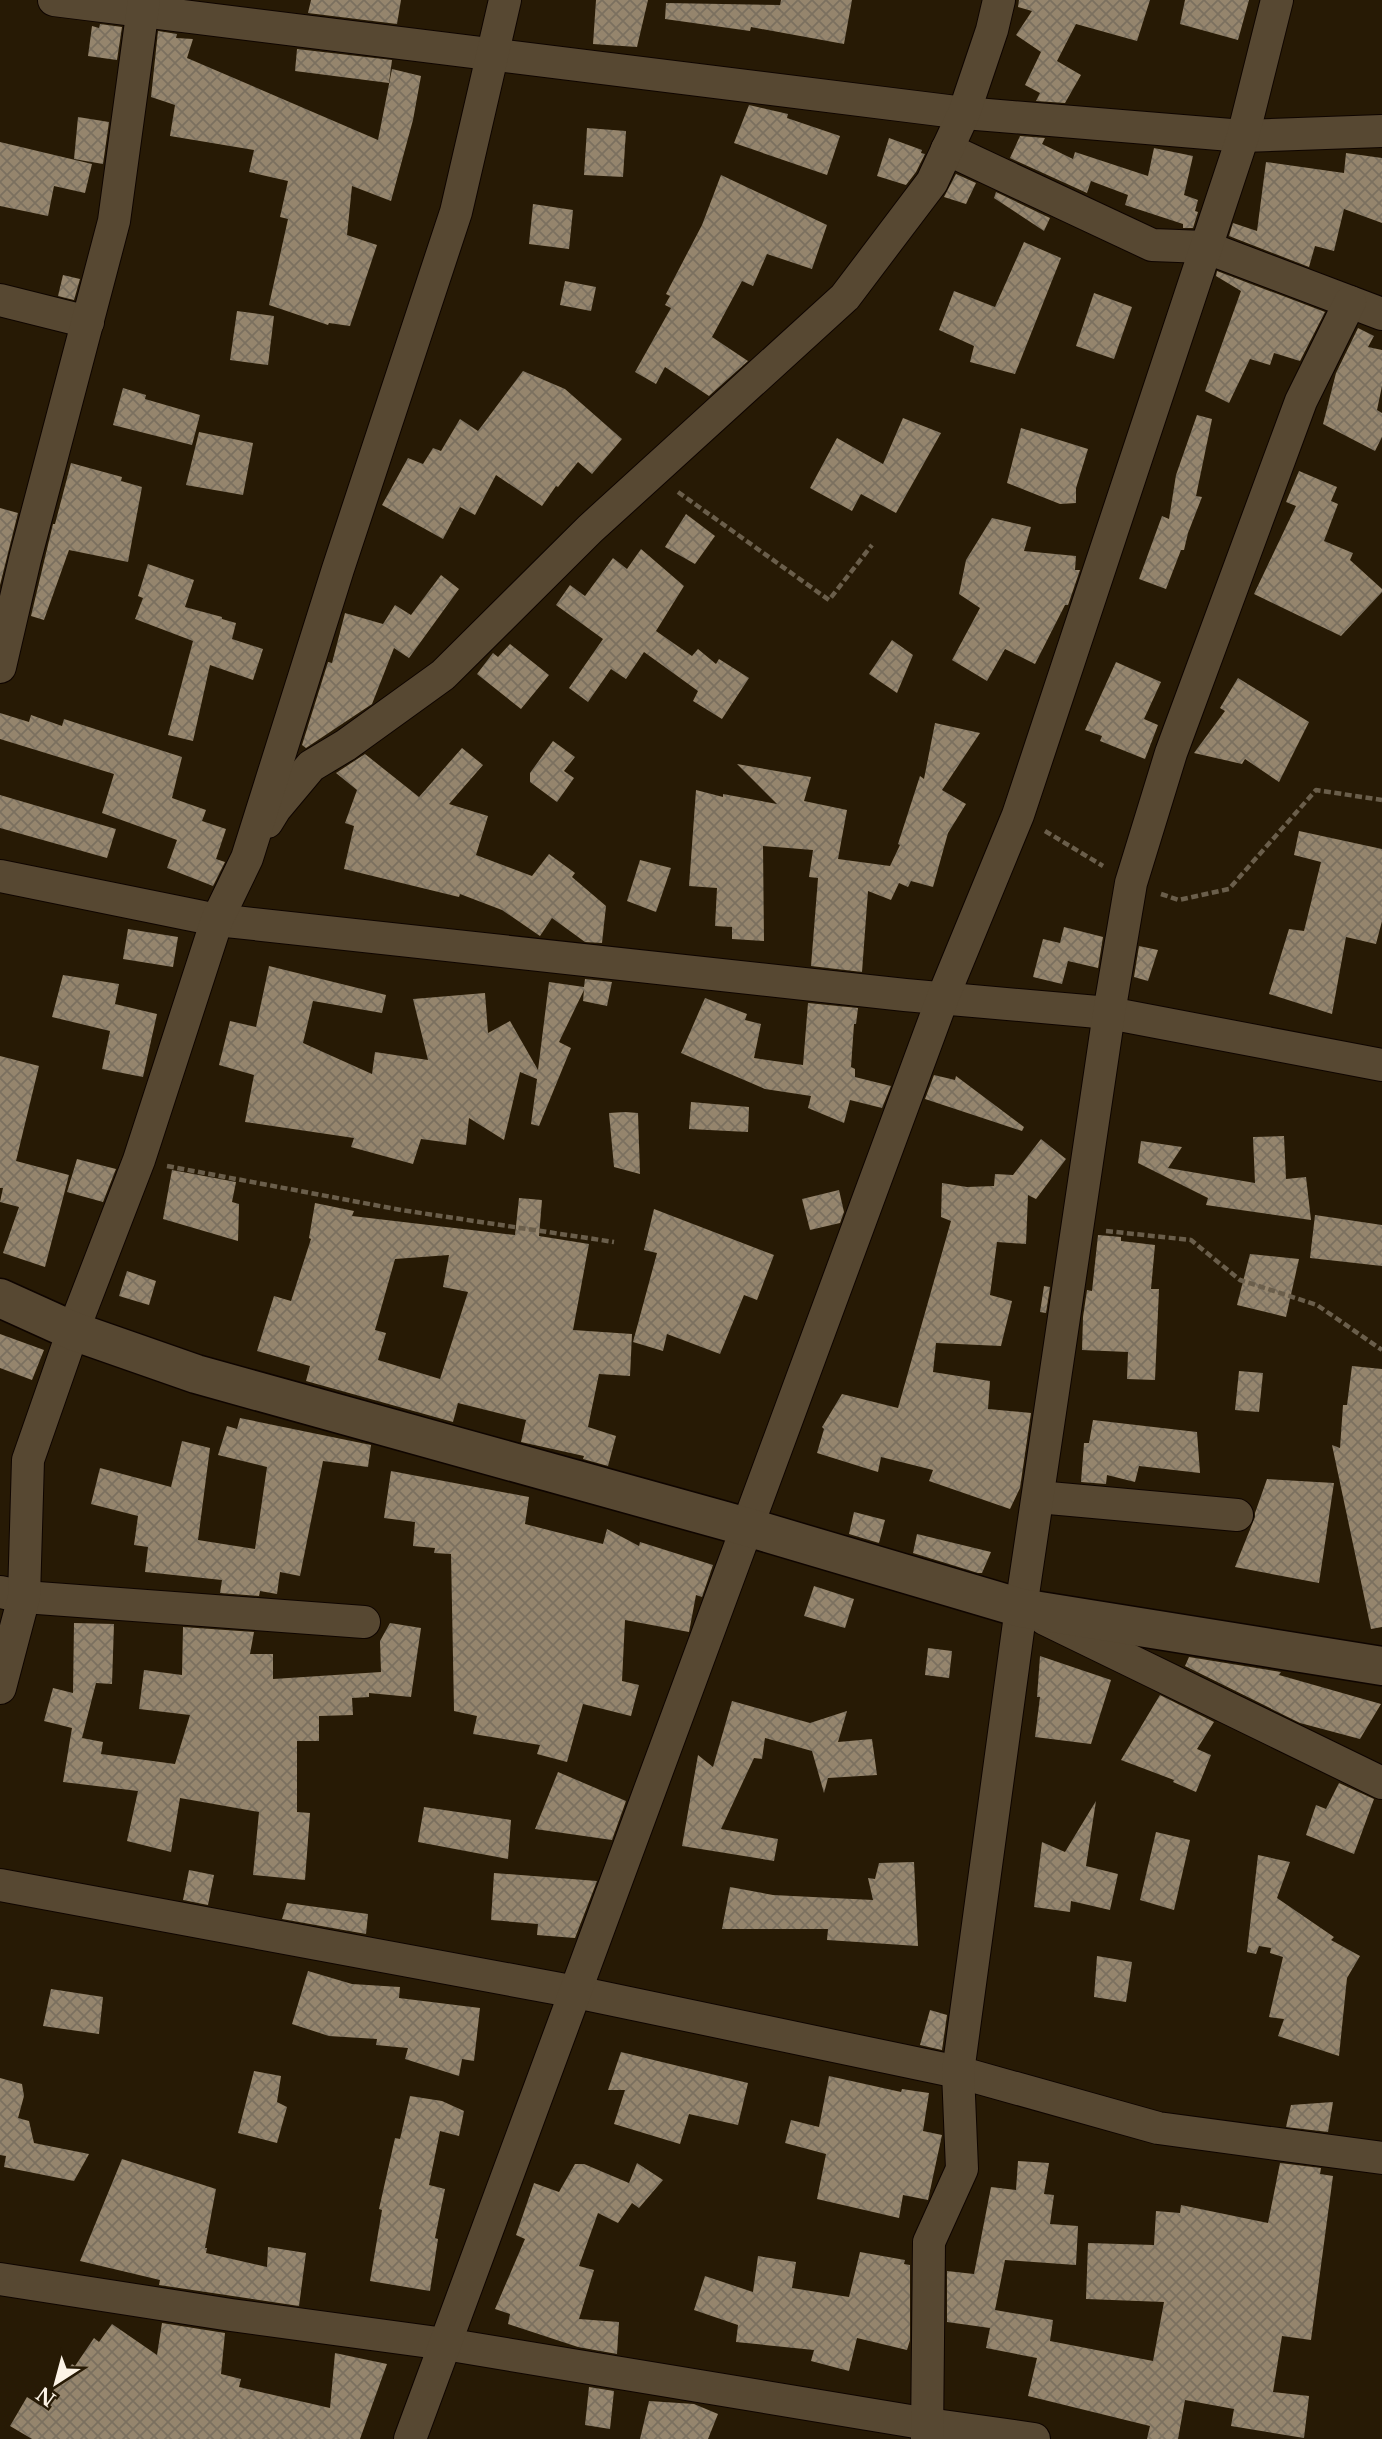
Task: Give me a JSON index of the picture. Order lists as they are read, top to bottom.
{
  "north": "bottom left"
}
